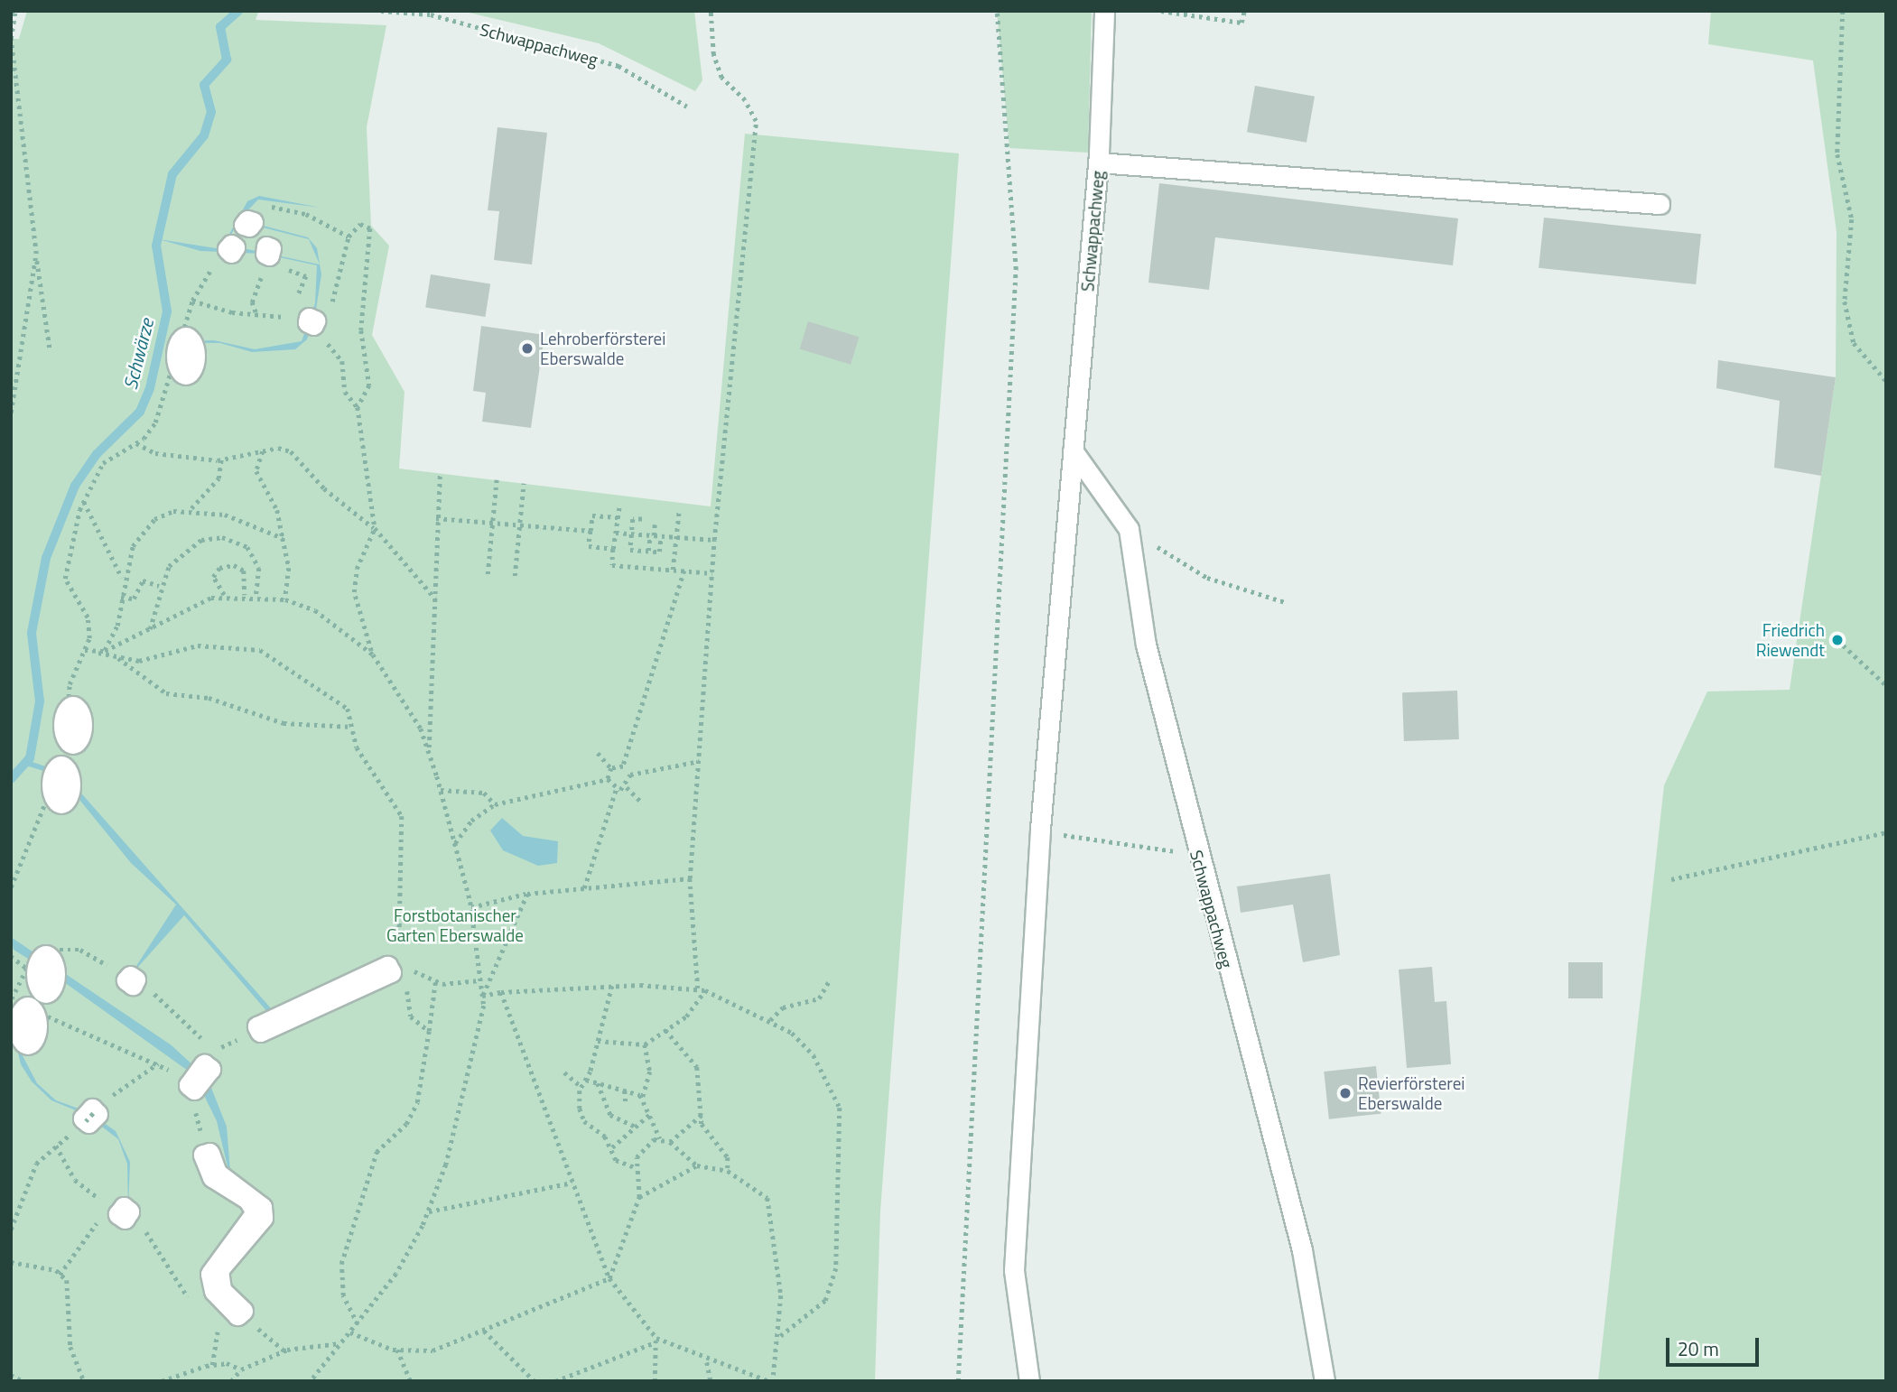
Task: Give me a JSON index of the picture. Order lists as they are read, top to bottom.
{
  "streets": {
    "street": ["Schwappachweg"]
  },
  "water": ["Schwärze"],
  "parks": ["Forstbotanischer Garten Eberswalde"],
  "places": ["Lehroberförsterei Eberswalde", "Friedrich Riewendt", "Revierförsterei Eberswalde"],
  "scale_bar": "20 m"
}
